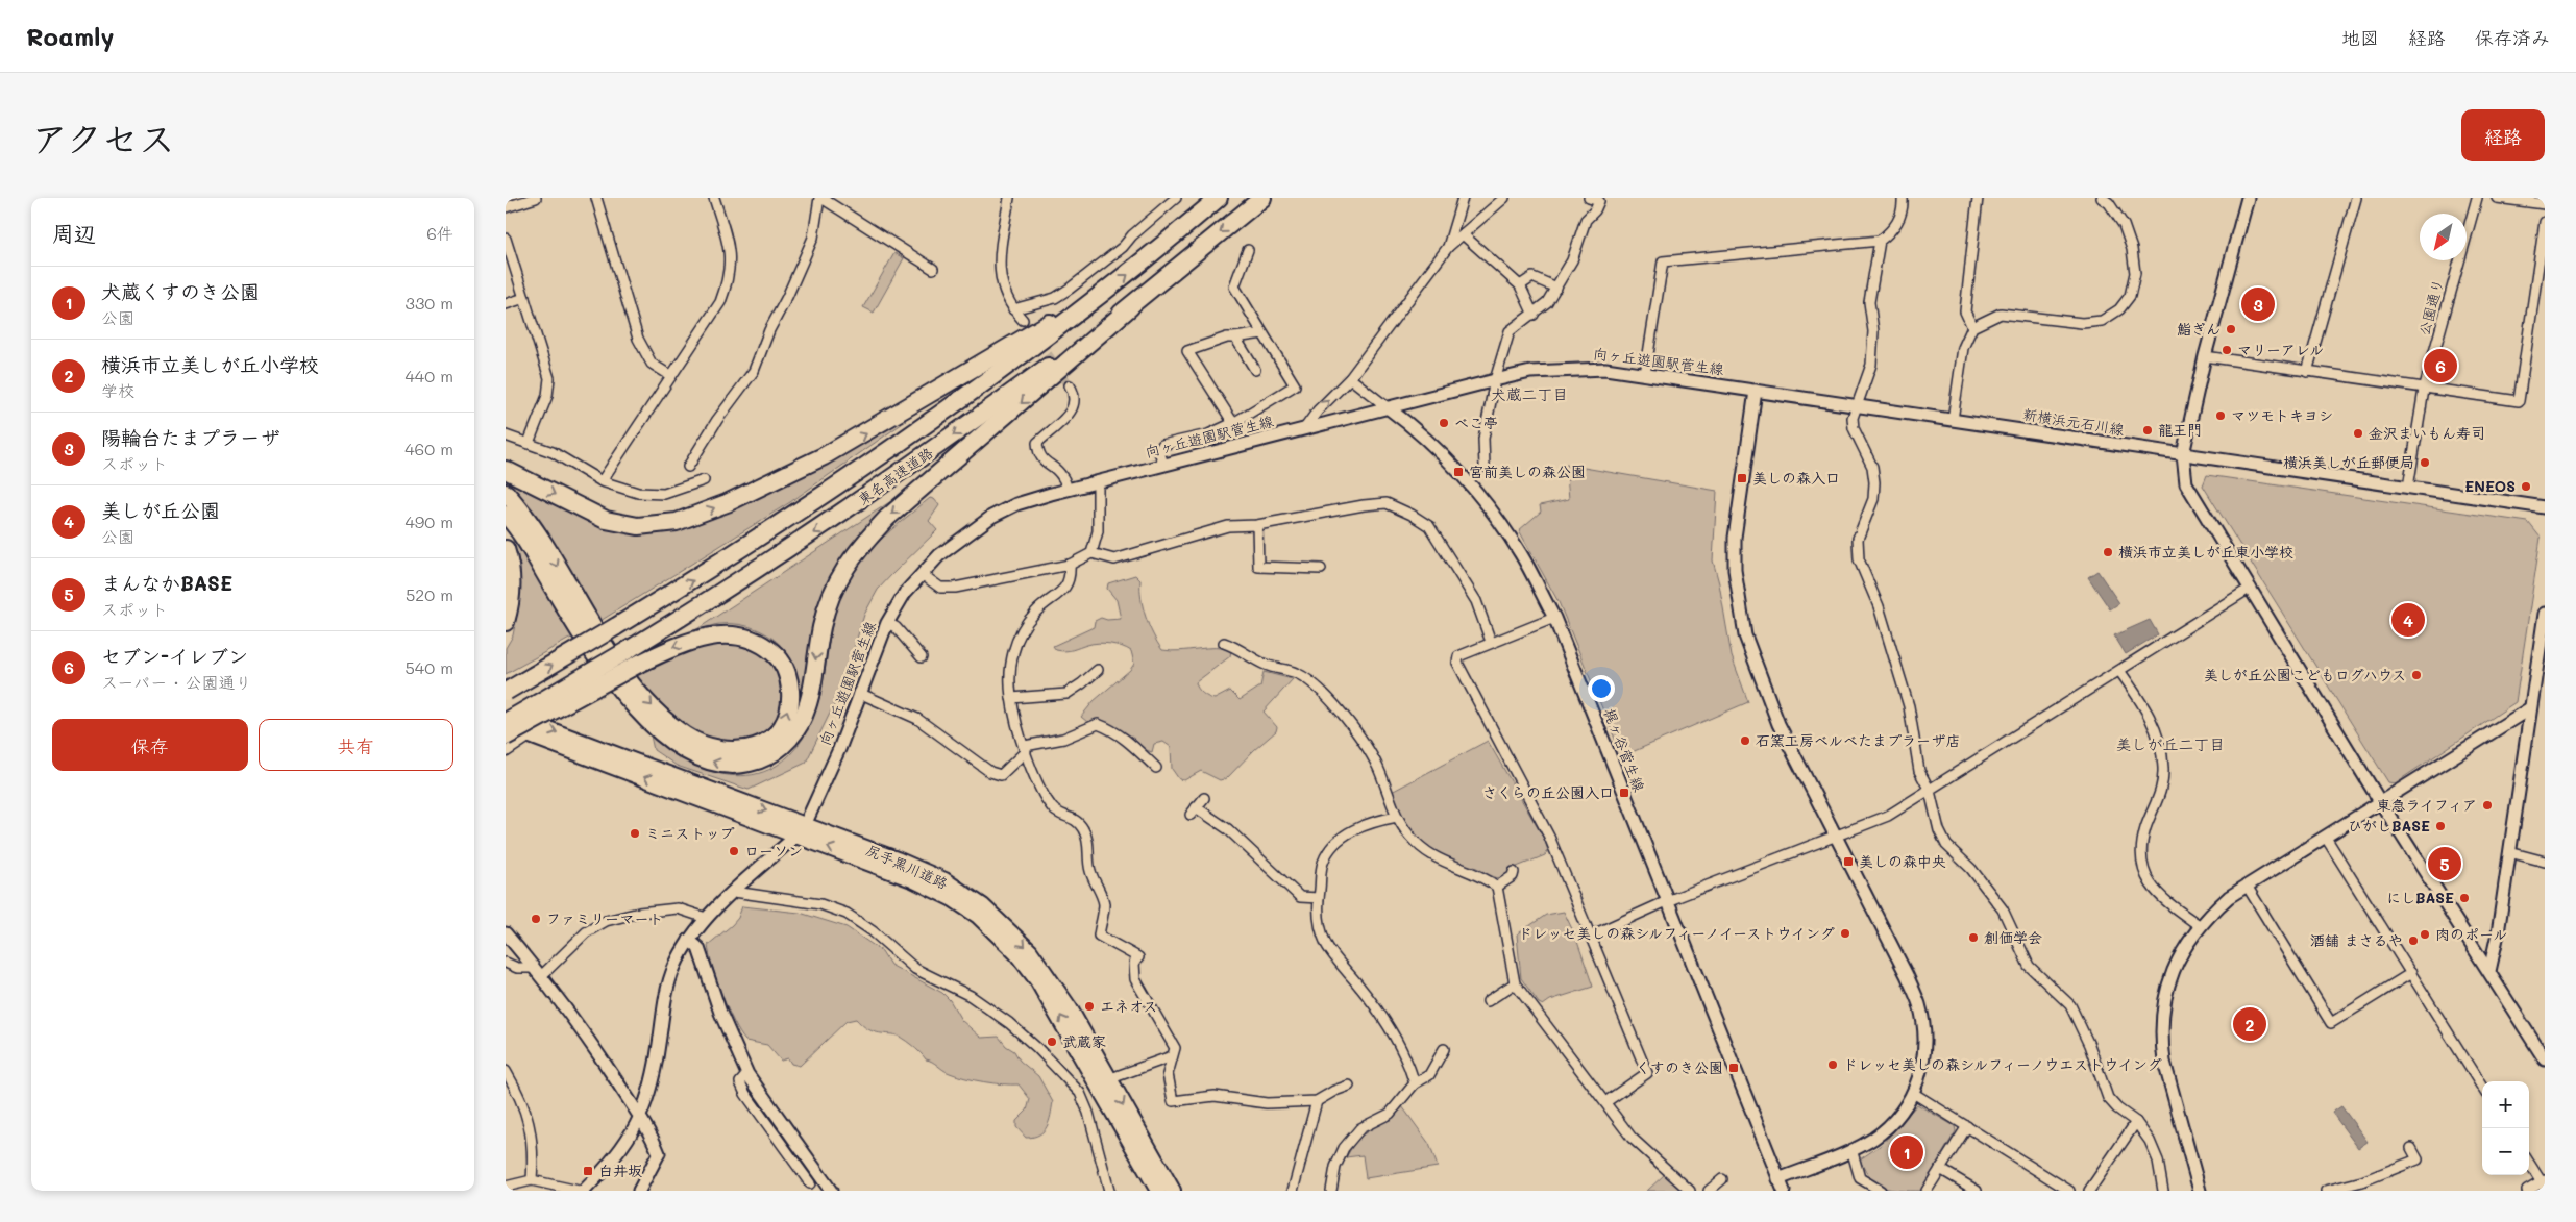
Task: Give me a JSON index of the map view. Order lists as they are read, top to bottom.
{
  "streets": {
    "highway": ["東名高速道路"],
    "main road": ["尻手黒川道路"],
    "street": [
      "公園通り",
      "向ヶ丘遊園駅菅生線",
      "新横浜元石川線",
      "梶ヶ谷菅生線"
    ]
  },
  "crossings": [
    ["公園通り", "新横浜元石川線"],
    ["向ヶ丘遊園駅菅生線", "新横浜元石川線"],
    ["向ヶ丘遊園駅菅生線", "梶ヶ谷菅生線"],
    ["向ヶ丘遊園駅菅生線", "尻手黒川道路"]
  ],
  "districts": ["犬蔵二丁目", "美しが丘二丁目"],
  "places": {
    "other": [
      "鮨ぎん",
      "マリーアレル",
      "マツモトキヨシ",
      "べこ亭",
      "龍王門",
      "金沢まいもん寿司",
      "横浜美しが丘郵便局",
      "ENEOS",
      "横浜市立美しが丘東小学校",
      "美しが丘公園こどもログハウス",
      "石窯工房ベルベたまプラーザ店",
      "東急ライフィア",
      "ひがしBASE",
      "ミニストップ",
      "ローソン",
      "にしBASE",
      "ファミリーマート",
      "ドレッセ美しの森シルフィーノイーストウイング",
      "肉のポール",
      "創価学会",
      "酒舗 まさるや",
      "エネオス",
      "武蔵家",
      "ドレッセ美しの森シルフィーノウエストウイング"
    ],
    "transit": [
      "宮前美しの森公園",
      "美しの森入口",
      "さくらの丘公園入口",
      "美しの森中央",
      "くすのき公園",
      "白井坂"
    ]
  },
  "north": "bottom left",
  "page": {
    "header": "Roamly",
    "nav": ["地図", "経路", "保存済み"],
    "title": "アクセス",
    "buttons": [
      "経路",
      ["保存", "共有"]
    ],
    "heading": ["周辺", "6件"],
    "list": [
      {
        "mark": "1",
        "name": "犬蔵くすのき公園",
        "note": "公園",
        "value": "330 m"
      },
      {
        "mark": "2",
        "name": "横浜市立美しが丘小学校",
        "note": "学校",
        "value": "440 m"
      },
      {
        "mark": "3",
        "name": "陽輪台たまプラーザ",
        "note": "スポット",
        "value": "460 m"
      },
      {
        "mark": "4",
        "name": "美しが丘公園",
        "note": "公園",
        "value": "490 m"
      },
      {
        "mark": "5",
        "name": "まんなかBASE",
        "note": "スポット",
        "value": "520 m"
      },
      {
        "mark": "6",
        "name": "セブン-イレブン",
        "note": "スーパー · 公園通り",
        "value": "540 m"
      }
    ],
    "pins": [
      "3",
      "6",
      "4",
      "5",
      "2",
      "1"
    ],
    "map_buttons": ["+", "−"]
  }
}
